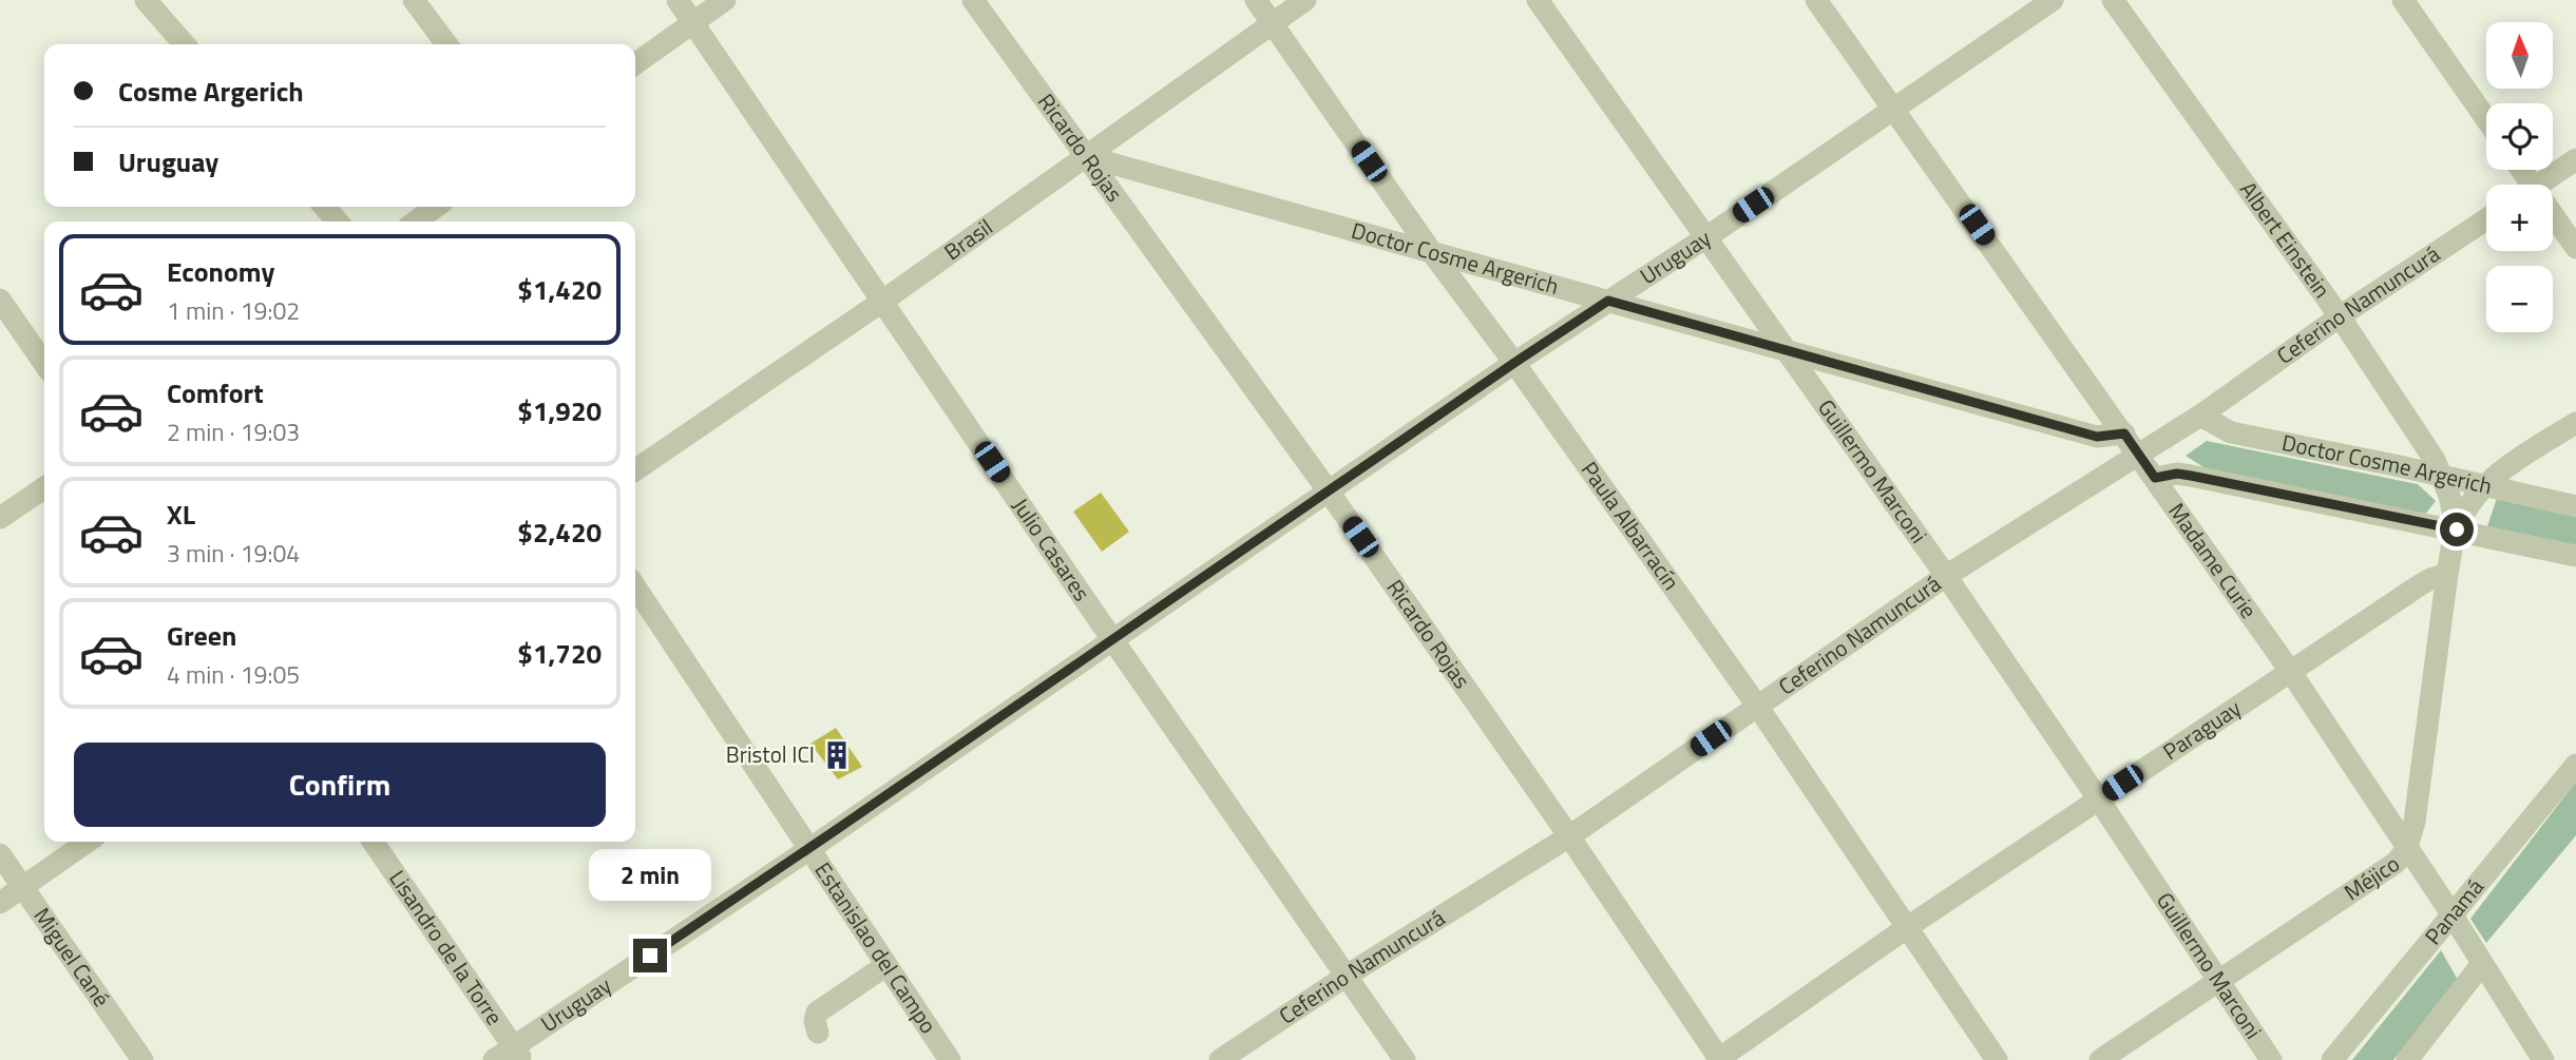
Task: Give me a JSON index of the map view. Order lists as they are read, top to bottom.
{
  "streets": {
    "street": [
      "Ricardo Rojas",
      "Brasil",
      "Albert Einstein",
      "Uruguay",
      "Doctor Cosme Argerich",
      "Ceferino Namuncurá",
      "Guillermo Marconi",
      "Paula Albarracín",
      "Julio Casares",
      "Madame Curie",
      "Paraguay",
      "Méjico",
      "Panamá",
      "Lisandro de la Torre",
      "Estanislao del Campo",
      "Miguel Cané"
    ]
  },
  "crossings": [
    ["Ricardo Rojas", "Brasil"],
    ["Ricardo Rojas", "Uruguay"],
    ["Ricardo Rojas", "Doctor Cosme Argerich"],
    ["Ricardo Rojas", "Ceferino Namuncurá"],
    ["Ricardo Rojas", "Paraguay"],
    ["Brasil", "Doctor Cosme Argerich"],
    ["Brasil", "Paula Albarracín"],
    ["Brasil", "Julio Casares"],
    ["Albert Einstein", "Doctor Cosme Argerich"],
    ["Albert Einstein", "Ceferino Namuncurá"],
    ["Uruguay", "Doctor Cosme Argerich"],
    ["Uruguay", "Guillermo Marconi"],
    ["Uruguay", "Paula Albarracín"],
    ["Uruguay", "Julio Casares"],
    ["Uruguay", "Madame Curie"],
    ["Uruguay", "Lisandro de la Torre"],
    ["Uruguay", "Estanislao del Campo"],
    ["Doctor Cosme Argerich", "Ceferino Namuncurá"],
    ["Doctor Cosme Argerich", "Guillermo Marconi"],
    ["Doctor Cosme Argerich", "Paula Albarracín"],
    ["Doctor Cosme Argerich", "Madame Curie"],
    ["Ceferino Namuncurá", "Guillermo Marconi"],
    ["Ceferino Namuncurá", "Paula Albarracín"],
    ["Ceferino Namuncurá", "Julio Casares"],
    ["Ceferino Namuncurá", "Madame Curie"],
    ["Guillermo Marconi", "Paraguay"],
    ["Guillermo Marconi", "Méjico"],
    ["Paula Albarracín", "Paraguay"],
    ["Madame Curie", "Paraguay"],
    ["Madame Curie", "Méjico"],
    ["Madame Curie", "Panamá"],
    ["Paraguay", "Méjico"]
  ],
  "places": {
    "building": ["Bristol ICI"]
  },
  "north": "top",
  "page": {
    "map_buttons": ["+", "−"],
    "banner": ["Cosme Argerich", "Uruguay"],
    "list": [
      {
        "name": "Economy",
        "note": "1 min · 19:02",
        "value": "$1,420"
      },
      {
        "name": "Comfort",
        "note": "2 min · 19:03",
        "value": "$1,920"
      },
      {
        "name": "XL",
        "note": "3 min · 19:04",
        "value": "$2,420"
      },
      {
        "name": "Green",
        "note": "4 min · 19:05",
        "value": "$1,720"
      }
    ],
    "buttons": "Confirm",
    "bubble": "2 min"
  }
}
